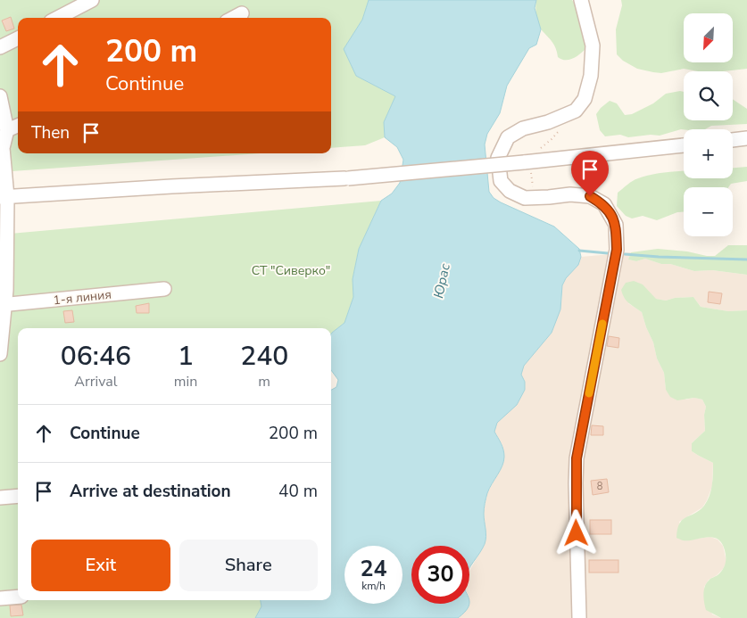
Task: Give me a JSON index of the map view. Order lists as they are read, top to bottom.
{
  "streets": {
    "street": ["1-я линия"]
  },
  "water": ["Юрас"],
  "parks": ["СТ \"Сиверко\""],
  "house_numbers": ["8"],
  "north": "bottom left",
  "page": {
    "map_buttons": ["+", "−"],
    "turn": ["200 m", "Continue"],
    "then": "Then",
    "eta": [
      "06:46",
      "Arrival",
      "1",
      "min",
      "240",
      "m"
    ],
    "list": [
      {
        "name": "Continue",
        "value": "200 m"
      },
      {
        "name": "Arrive at destination",
        "value": "40 m"
      }
    ],
    "buttons": ["Exit", "Share"],
    "speed": "24 km/h",
    "limit": "30"
  }
}
